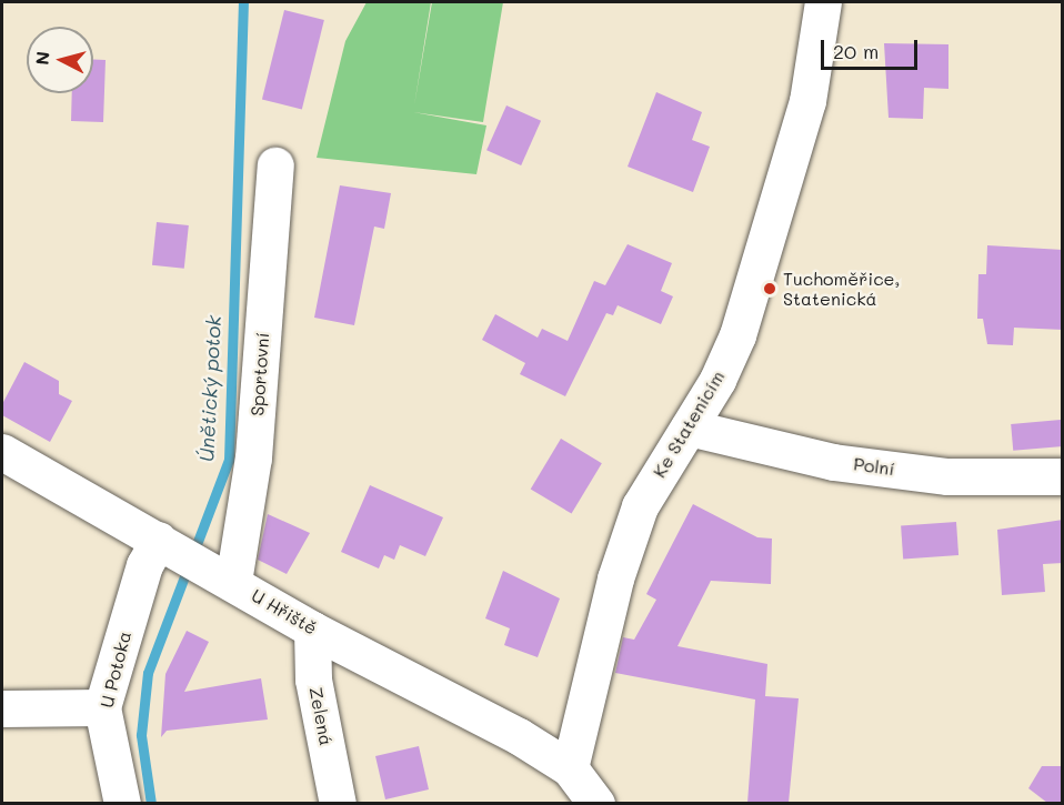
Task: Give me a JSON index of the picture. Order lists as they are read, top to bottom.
{
  "streets": {
    "street": [
      "Sportovní",
      "Ke Statenicím",
      "Polní",
      "U Hřiště",
      "U Potoka",
      "Zelená"
    ]
  },
  "crossings": [
    ["Sportovní", "U Hřiště"],
    ["Ke Statenicím", "Polní"],
    ["Ke Statenicím", "U Hřiště"],
    ["U Hřiště", "U Potoka"],
    ["U Hřiště", "Zelená"]
  ],
  "water": ["Únětický potok"],
  "places": ["Tuchoměřice, Statenická"],
  "scale_bar": "20 m",
  "north": "left"
}
